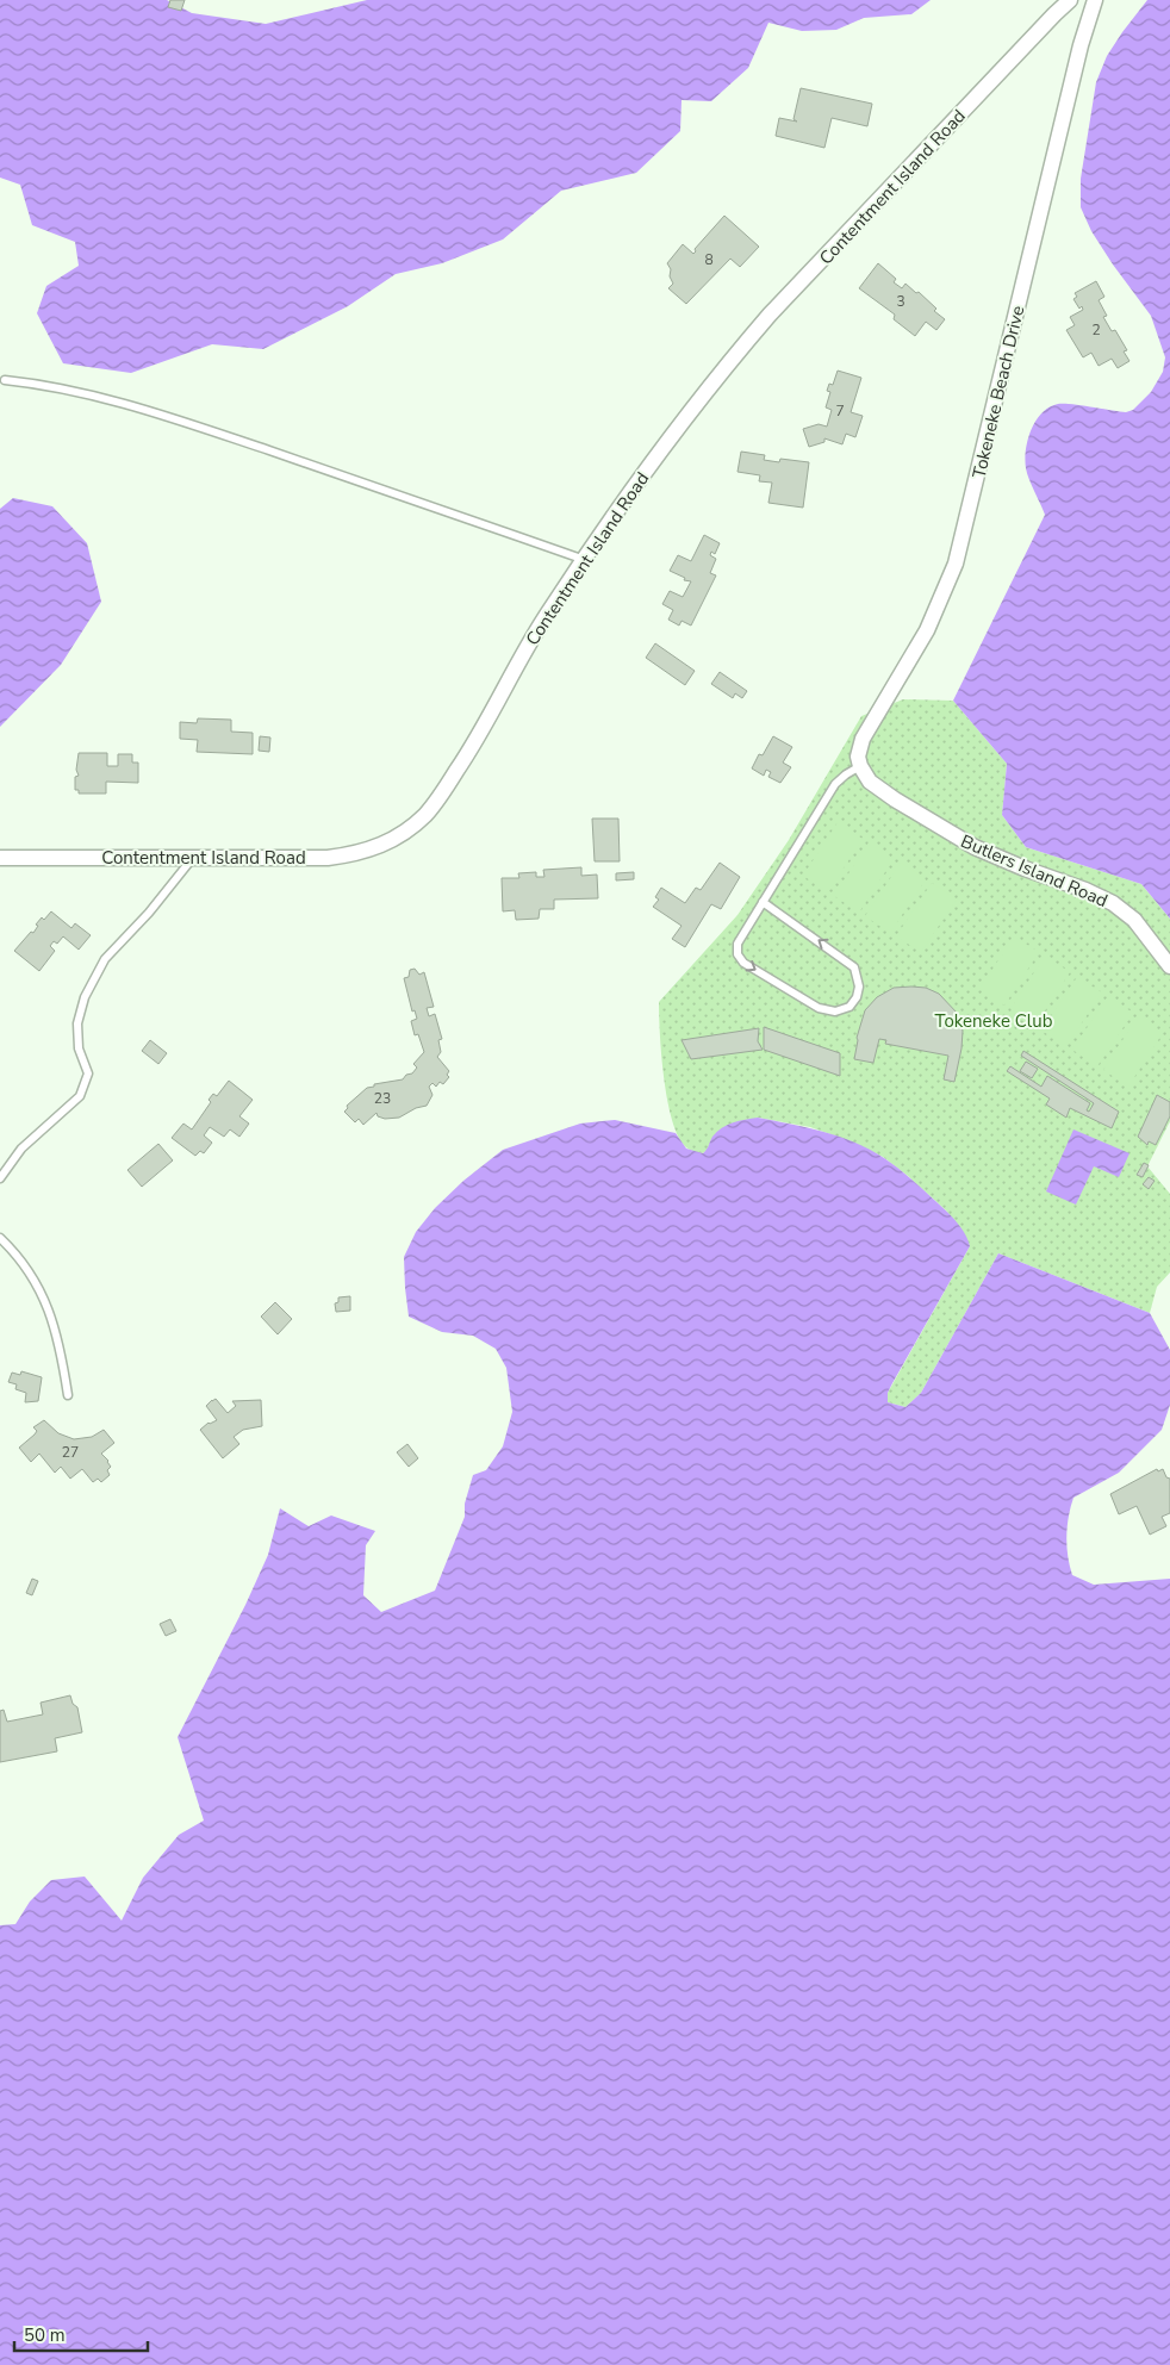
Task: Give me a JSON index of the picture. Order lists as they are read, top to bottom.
{
  "streets": {
    "street": ["Contentment Island Road", "Tokeneke Beach Drive", "Butlers Island Road"]
  },
  "crossings": [
    ["Tokeneke Beach Drive", "Butlers Island Road"]
  ],
  "parks": ["Tokeneke Club"],
  "house_numbers": [
    "8",
    "3",
    "2",
    "7",
    "23",
    "27"
  ],
  "scale_bar": "50 m"
}
